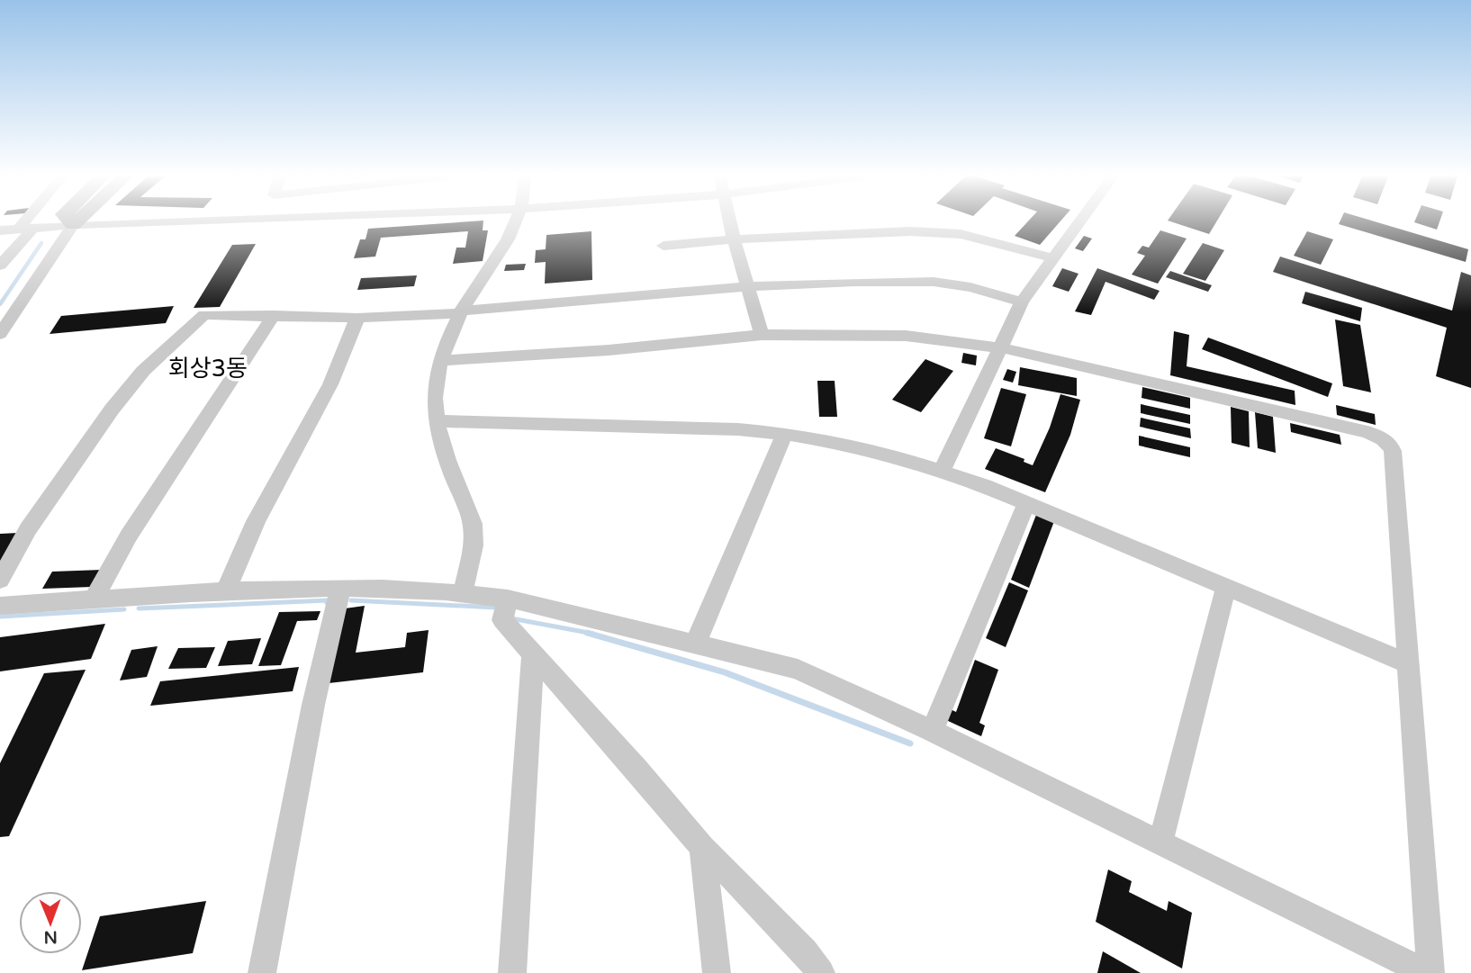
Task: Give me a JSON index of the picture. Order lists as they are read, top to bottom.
{
  "districts": ["회상3동"],
  "north": "bottom"
}
